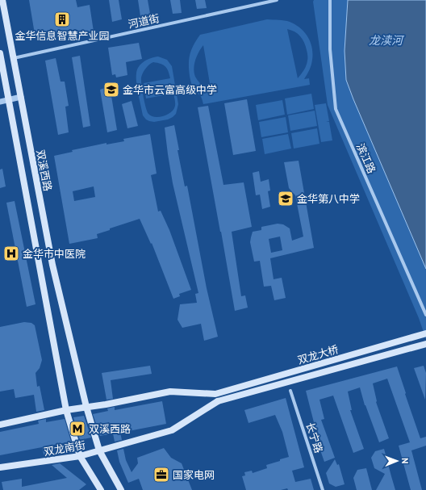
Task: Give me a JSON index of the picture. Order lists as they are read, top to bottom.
{
  "streets": {
    "main road": ["双溪西路", "双龙大桥", "双龙南街"],
    "street": ["河道街", "滨江路", "长宁路"]
  },
  "crossings": [
    ["河道街", "双溪西路"],
    ["双溪西路", "双龙大桥"],
    ["双溪西路", "双龙南街"],
    ["双龙大桥", "双龙南街"]
  ],
  "water": ["龙渎河"],
  "places": {
    "building": ["金华信息智慧产业园"],
    "school or university": ["金华市云富高级中学", "金华第八中学"],
    "hospital": ["金华市中医院"],
    "metro station": ["双溪西路"],
    "office": ["国家电网"]
  },
  "north": "right"
}
